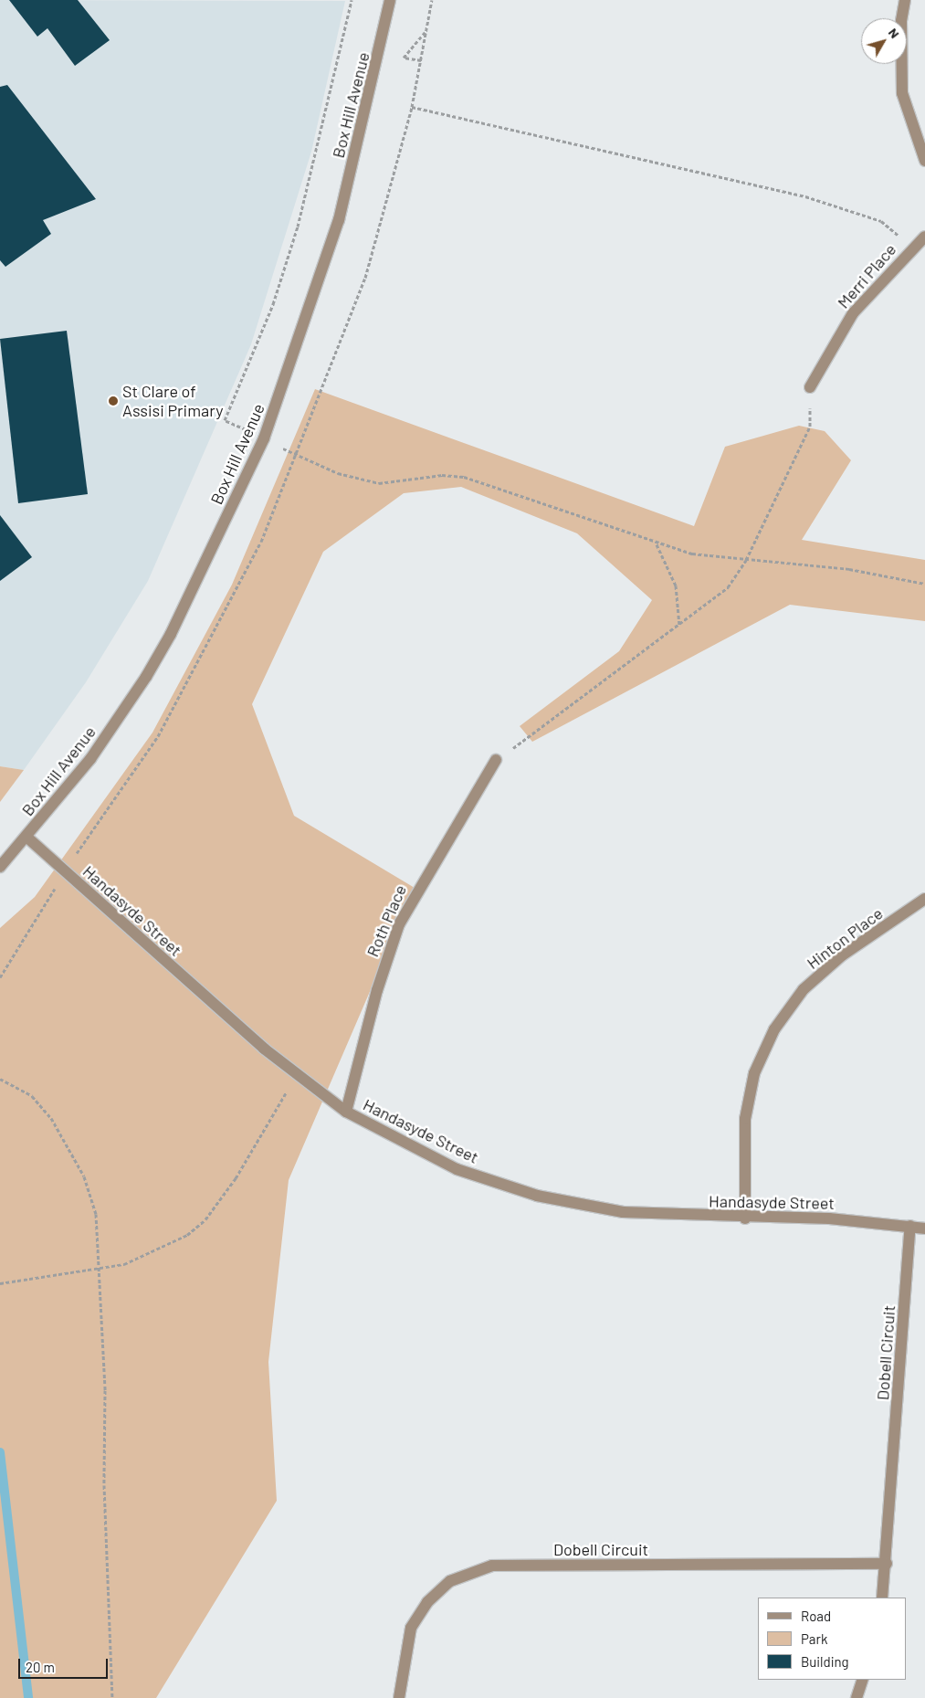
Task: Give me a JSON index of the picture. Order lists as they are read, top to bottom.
{
  "streets": {
    "street": [
      "Box Hill Avenue",
      "Merri Place",
      "Handasyde Street",
      "Roth Place",
      "Hinton Place",
      "Dobell Circuit"
    ]
  },
  "crossings": [
    ["Box Hill Avenue", "Handasyde Street"],
    ["Handasyde Street", "Roth Place"],
    ["Handasyde Street", "Hinton Place"],
    ["Handasyde Street", "Dobell Circuit"]
  ],
  "places": ["St Clare of Assisi Primary"],
  "legend": ["Road", "Park", "Building"],
  "scale_bar": "20 m",
  "north": "top right"
}
